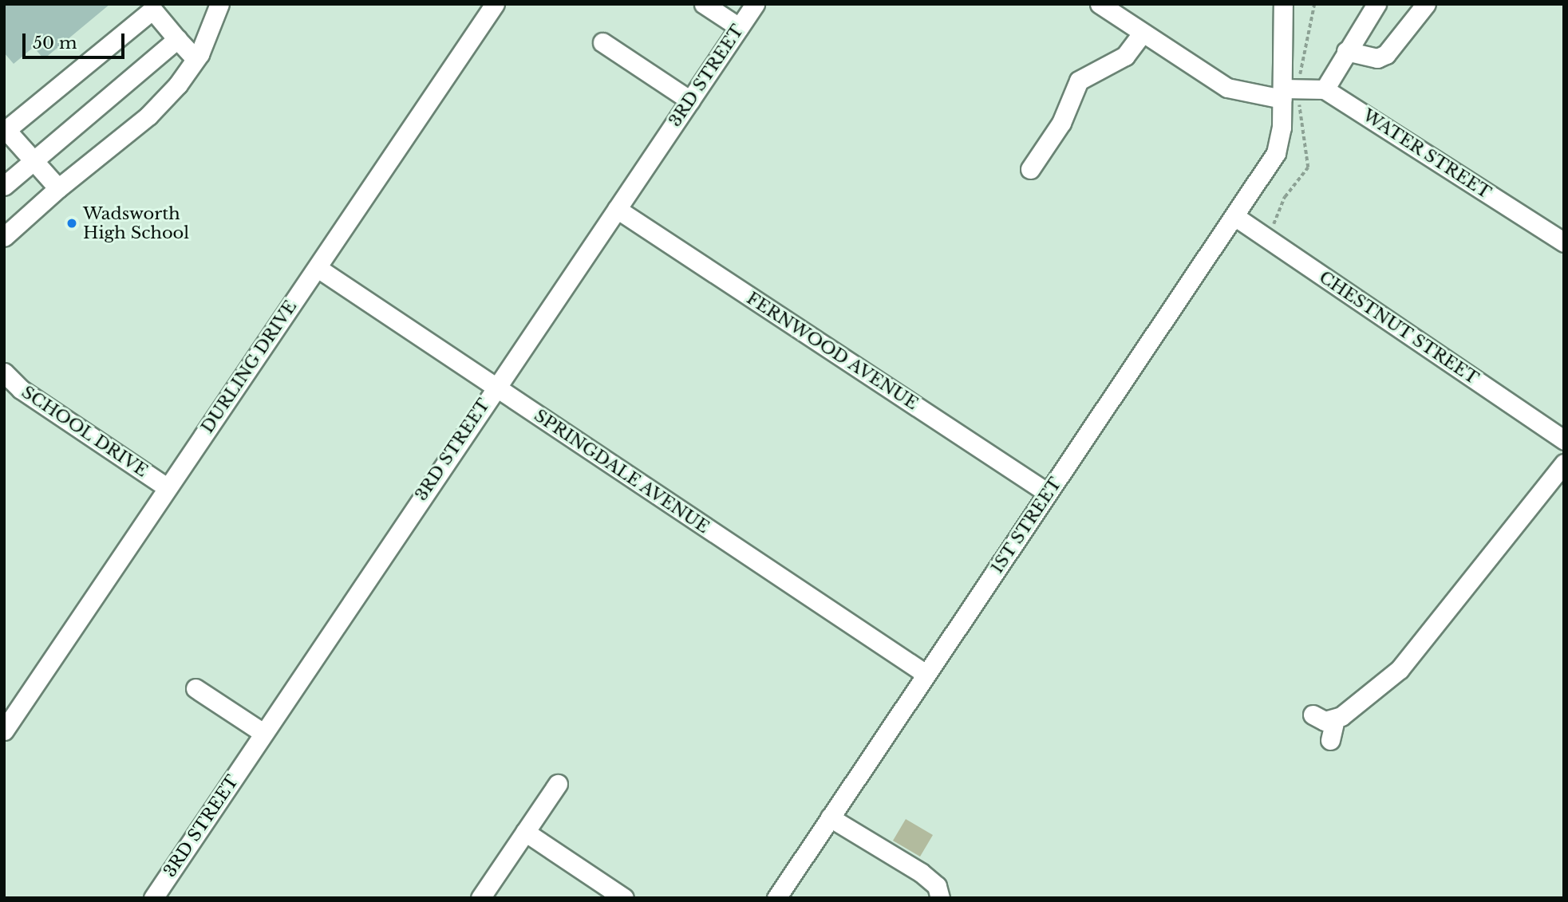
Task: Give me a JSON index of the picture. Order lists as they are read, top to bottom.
{
  "streets": {
    "street": [
      "3RD STREET",
      "WATER STREET",
      "CHESTNUT STREET",
      "FERNWOOD AVENUE",
      "DURLING DRIVE",
      "SCHOOL DRIVE",
      "SPRINGDALE AVENUE",
      "1ST STREET"
    ]
  },
  "crossings": [
    ["3RD STREET", "FERNWOOD AVENUE"],
    ["3RD STREET", "SPRINGDALE AVENUE"],
    ["CHESTNUT STREET", "1ST STREET"],
    ["FERNWOOD AVENUE", "1ST STREET"],
    ["DURLING DRIVE", "SCHOOL DRIVE"],
    ["DURLING DRIVE", "SPRINGDALE AVENUE"],
    ["SPRINGDALE AVENUE", "1ST STREET"]
  ],
  "places": ["Wadsworth High School"],
  "scale_bar": "50 m"
}
